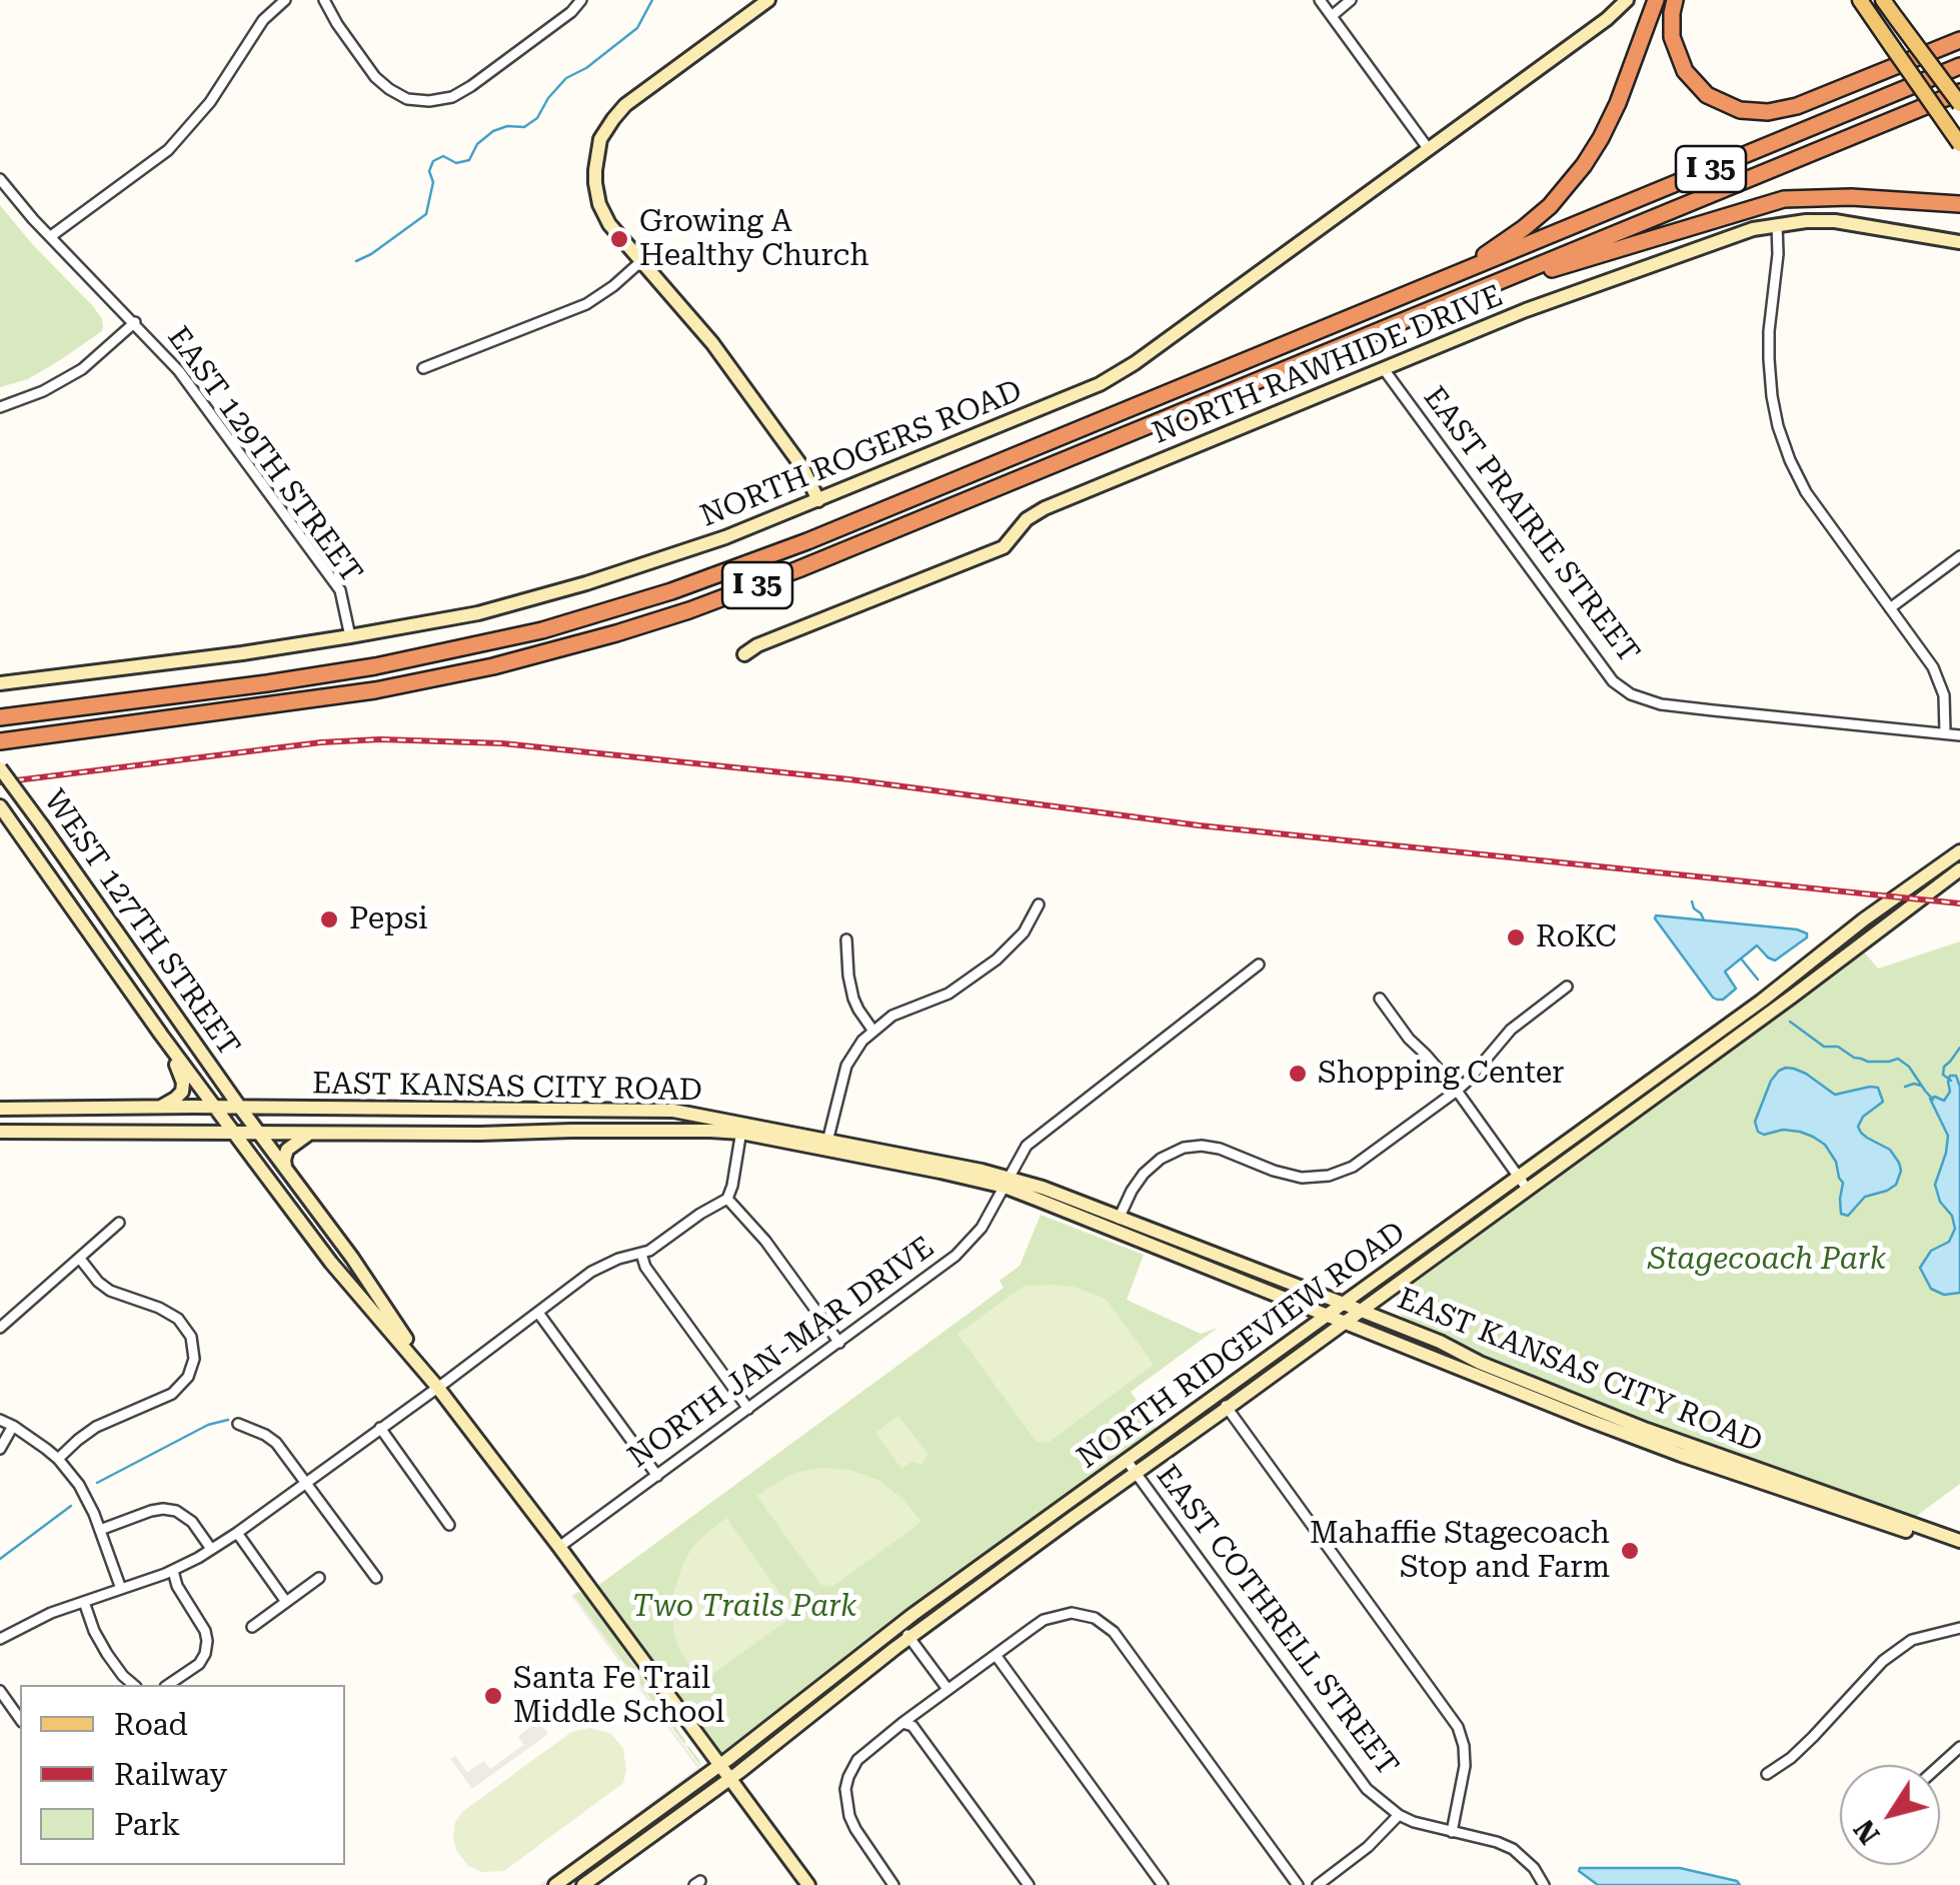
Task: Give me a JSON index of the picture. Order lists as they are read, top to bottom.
{
  "streets": {
    "highway": ["I 35"],
    "main road": [
      "NORTH RAWHIDE DRIVE",
      "NORTH ROGERS ROAD",
      "WEST 127TH STREET",
      "EAST KANSAS CITY ROAD",
      "NORTH RIDGEVIEW ROAD"
    ],
    "street": [
      "EAST 129TH STREET",
      "EAST PRAIRIE STREET",
      "NORTH JAN-MAR DRIVE",
      "EAST COTHRELL STREET"
    ]
  },
  "crossings": [
    ["NORTH RAWHIDE DRIVE", "EAST PRAIRIE STREET"],
    ["NORTH ROGERS ROAD", "EAST 129TH STREET"],
    ["WEST 127TH STREET", "EAST KANSAS CITY ROAD"],
    ["EAST KANSAS CITY ROAD", "NORTH RIDGEVIEW ROAD"],
    ["EAST KANSAS CITY ROAD", "NORTH JAN-MAR DRIVE"],
    ["NORTH RIDGEVIEW ROAD", "EAST COTHRELL STREET"]
  ],
  "parks": ["Stagecoach Park", "Two Trails Park"],
  "places": [
    "Growing A Healthy Church",
    "Pepsi",
    "RoKC",
    "Shopping Center",
    "Mahaffie Stagecoach Stop and Farm",
    "Santa Fe Trail Middle School"
  ],
  "legend": ["Road", "Railway", "Park"],
  "north": "bottom left"
}
